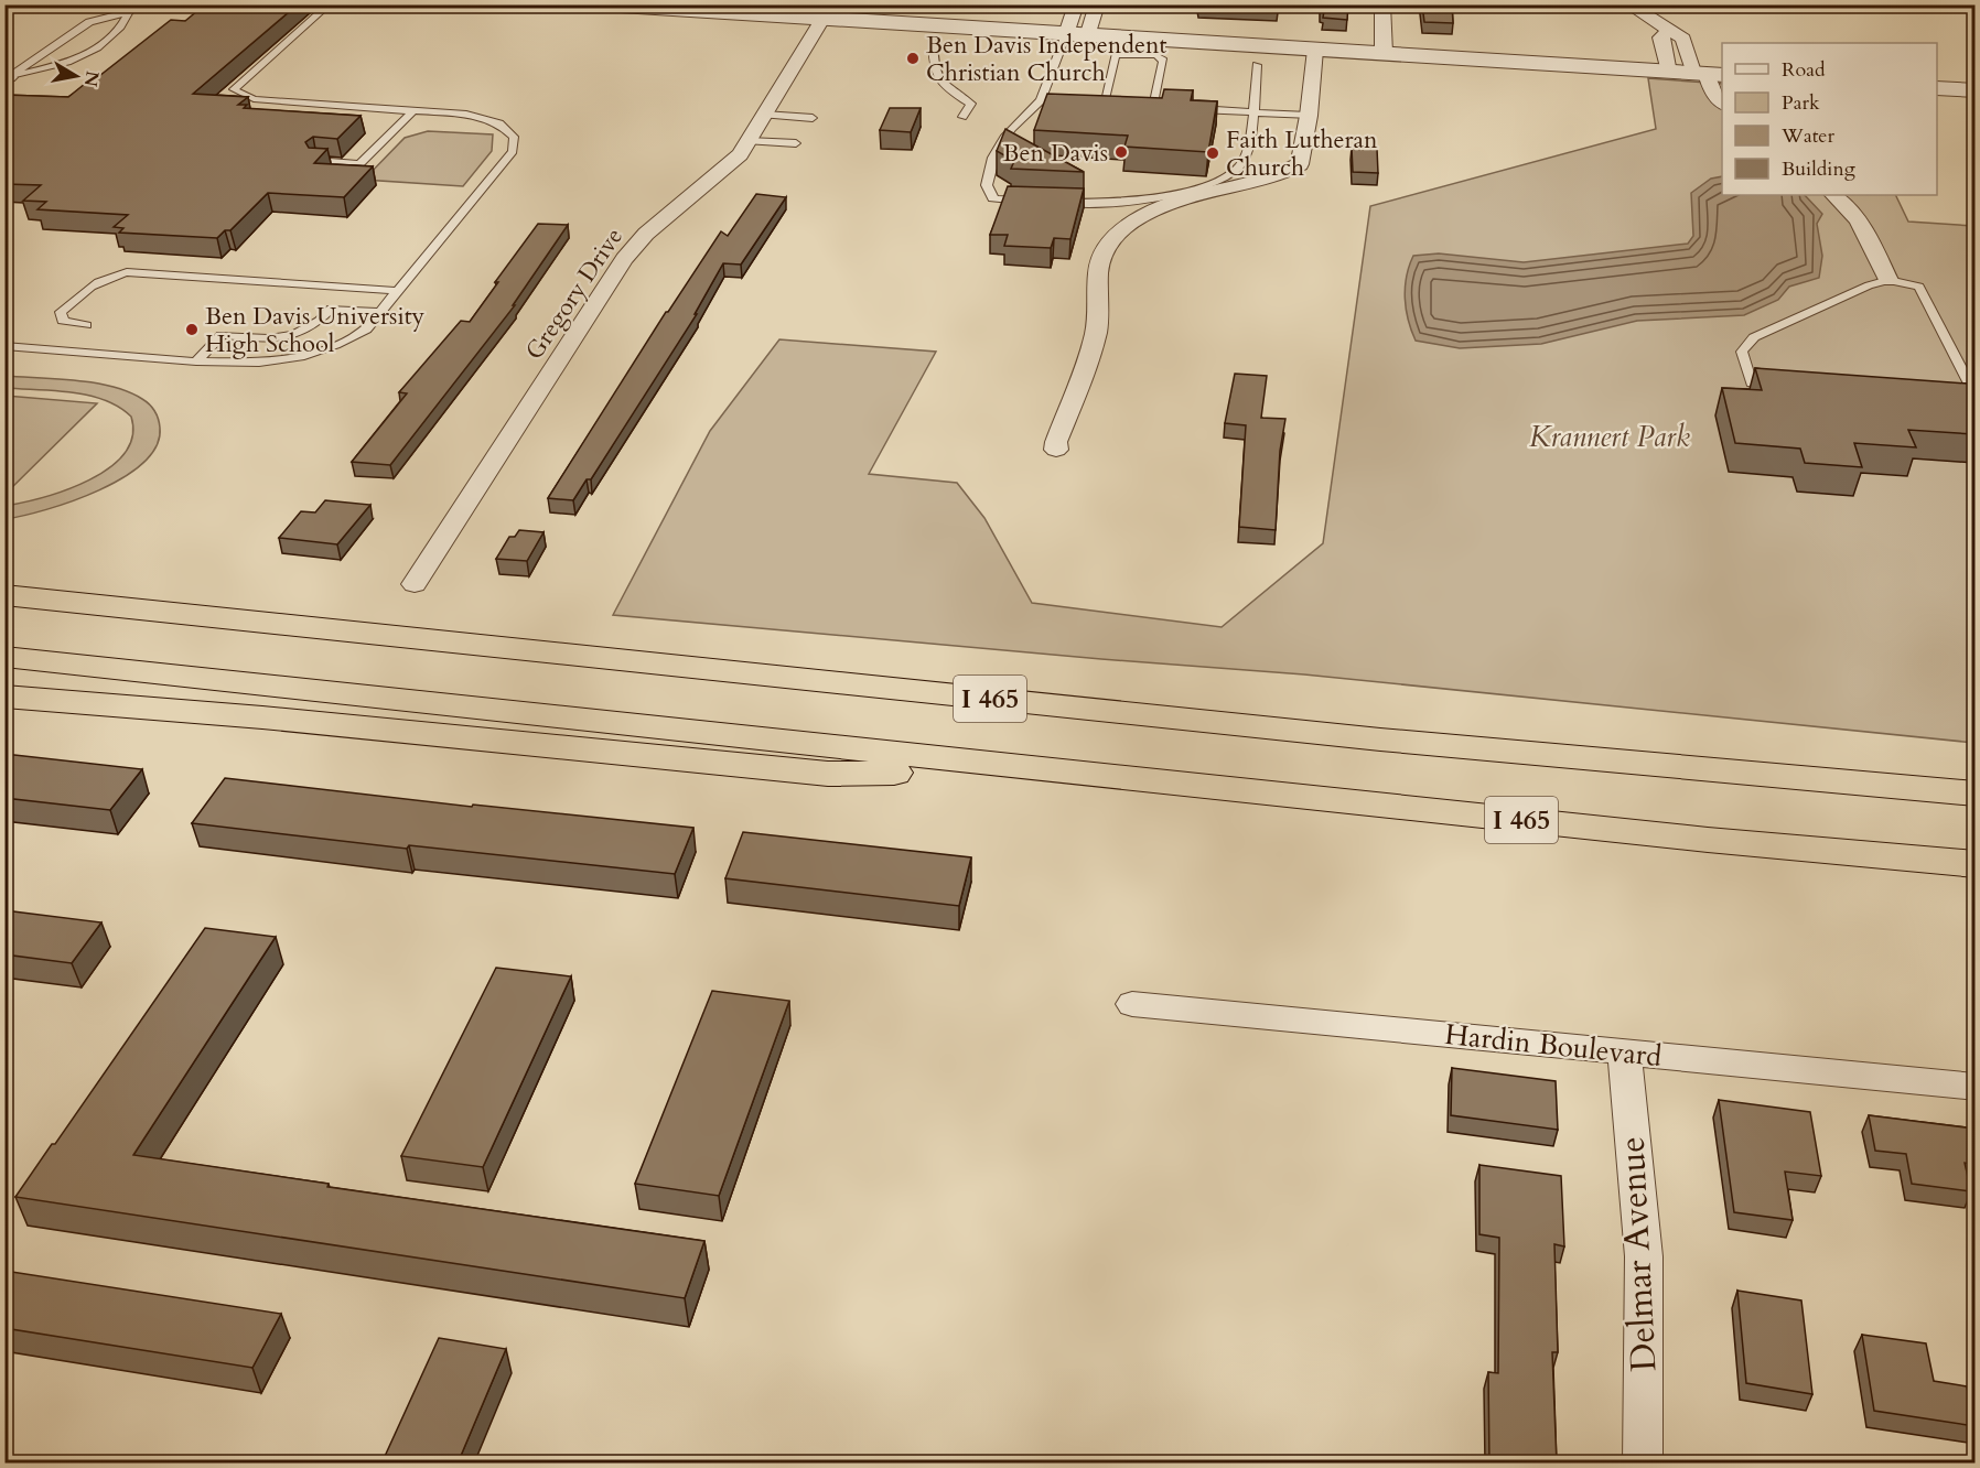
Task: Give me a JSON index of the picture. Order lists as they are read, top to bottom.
{
  "streets": {
    "highway": ["I 465"],
    "street": ["Gregory Drive", "Hardin Boulevard", "Delmar Avenue"]
  },
  "crossings": [
    ["Hardin Boulevard", "Delmar Avenue"]
  ],
  "parks": ["Krannert Park"],
  "places": [
    "Ben Davis Independent Christian Church",
    "Ben Davis",
    "Faith Lutheran Church",
    "Ben Davis University High School"
  ],
  "legend": [
    "Road",
    "Park",
    "Water",
    "Building"
  ],
  "north": "right"
}
